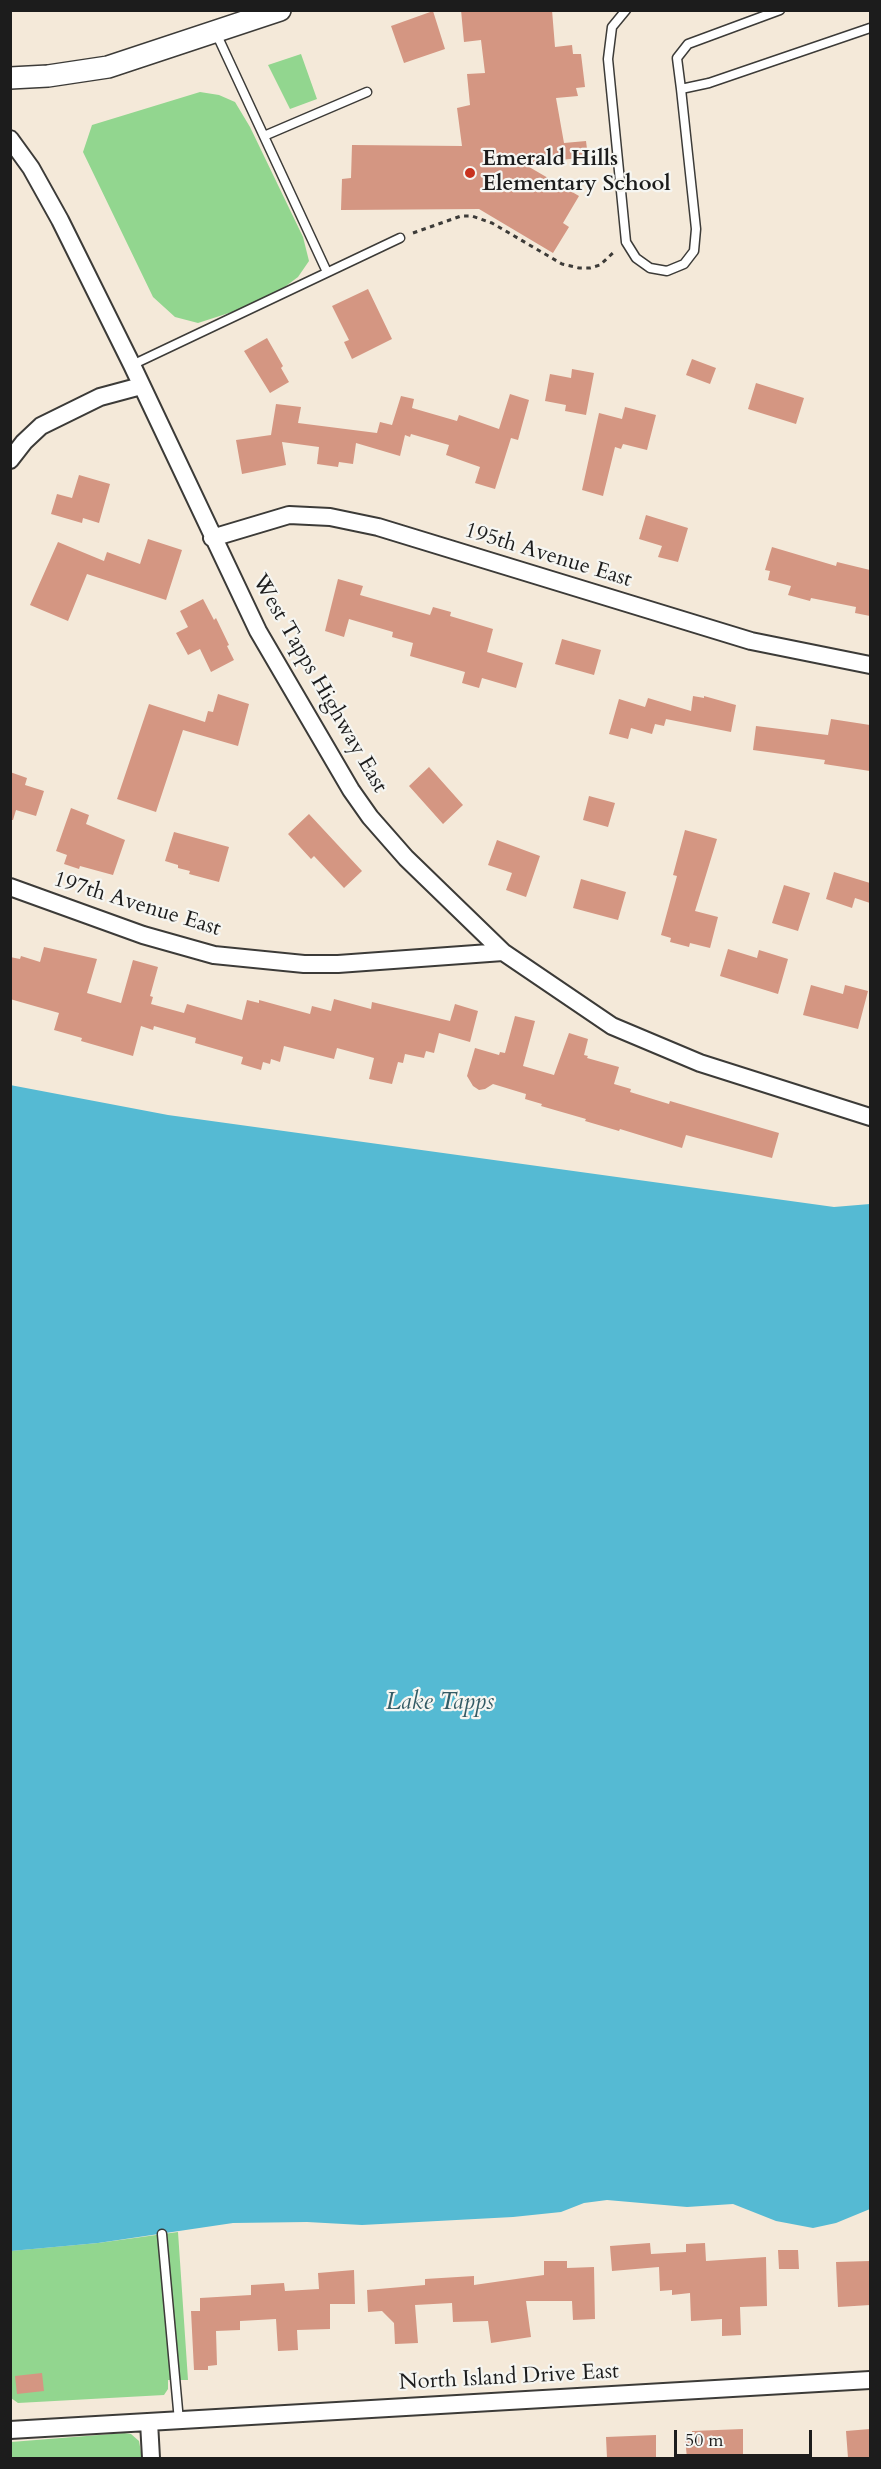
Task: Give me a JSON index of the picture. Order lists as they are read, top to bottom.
{
  "streets": {
    "street": [
      "195th Avenue East",
      "West Tapps Highway East",
      "197th Avenue East",
      "North Island Drive East"
    ]
  },
  "crossings": [
    ["195th Avenue East", "West Tapps Highway East"],
    ["West Tapps Highway East", "197th Avenue East"]
  ],
  "water": ["Lake Tapps"],
  "places": ["Emerald Hills Elementary School"],
  "scale_bar": "50 m"
}
